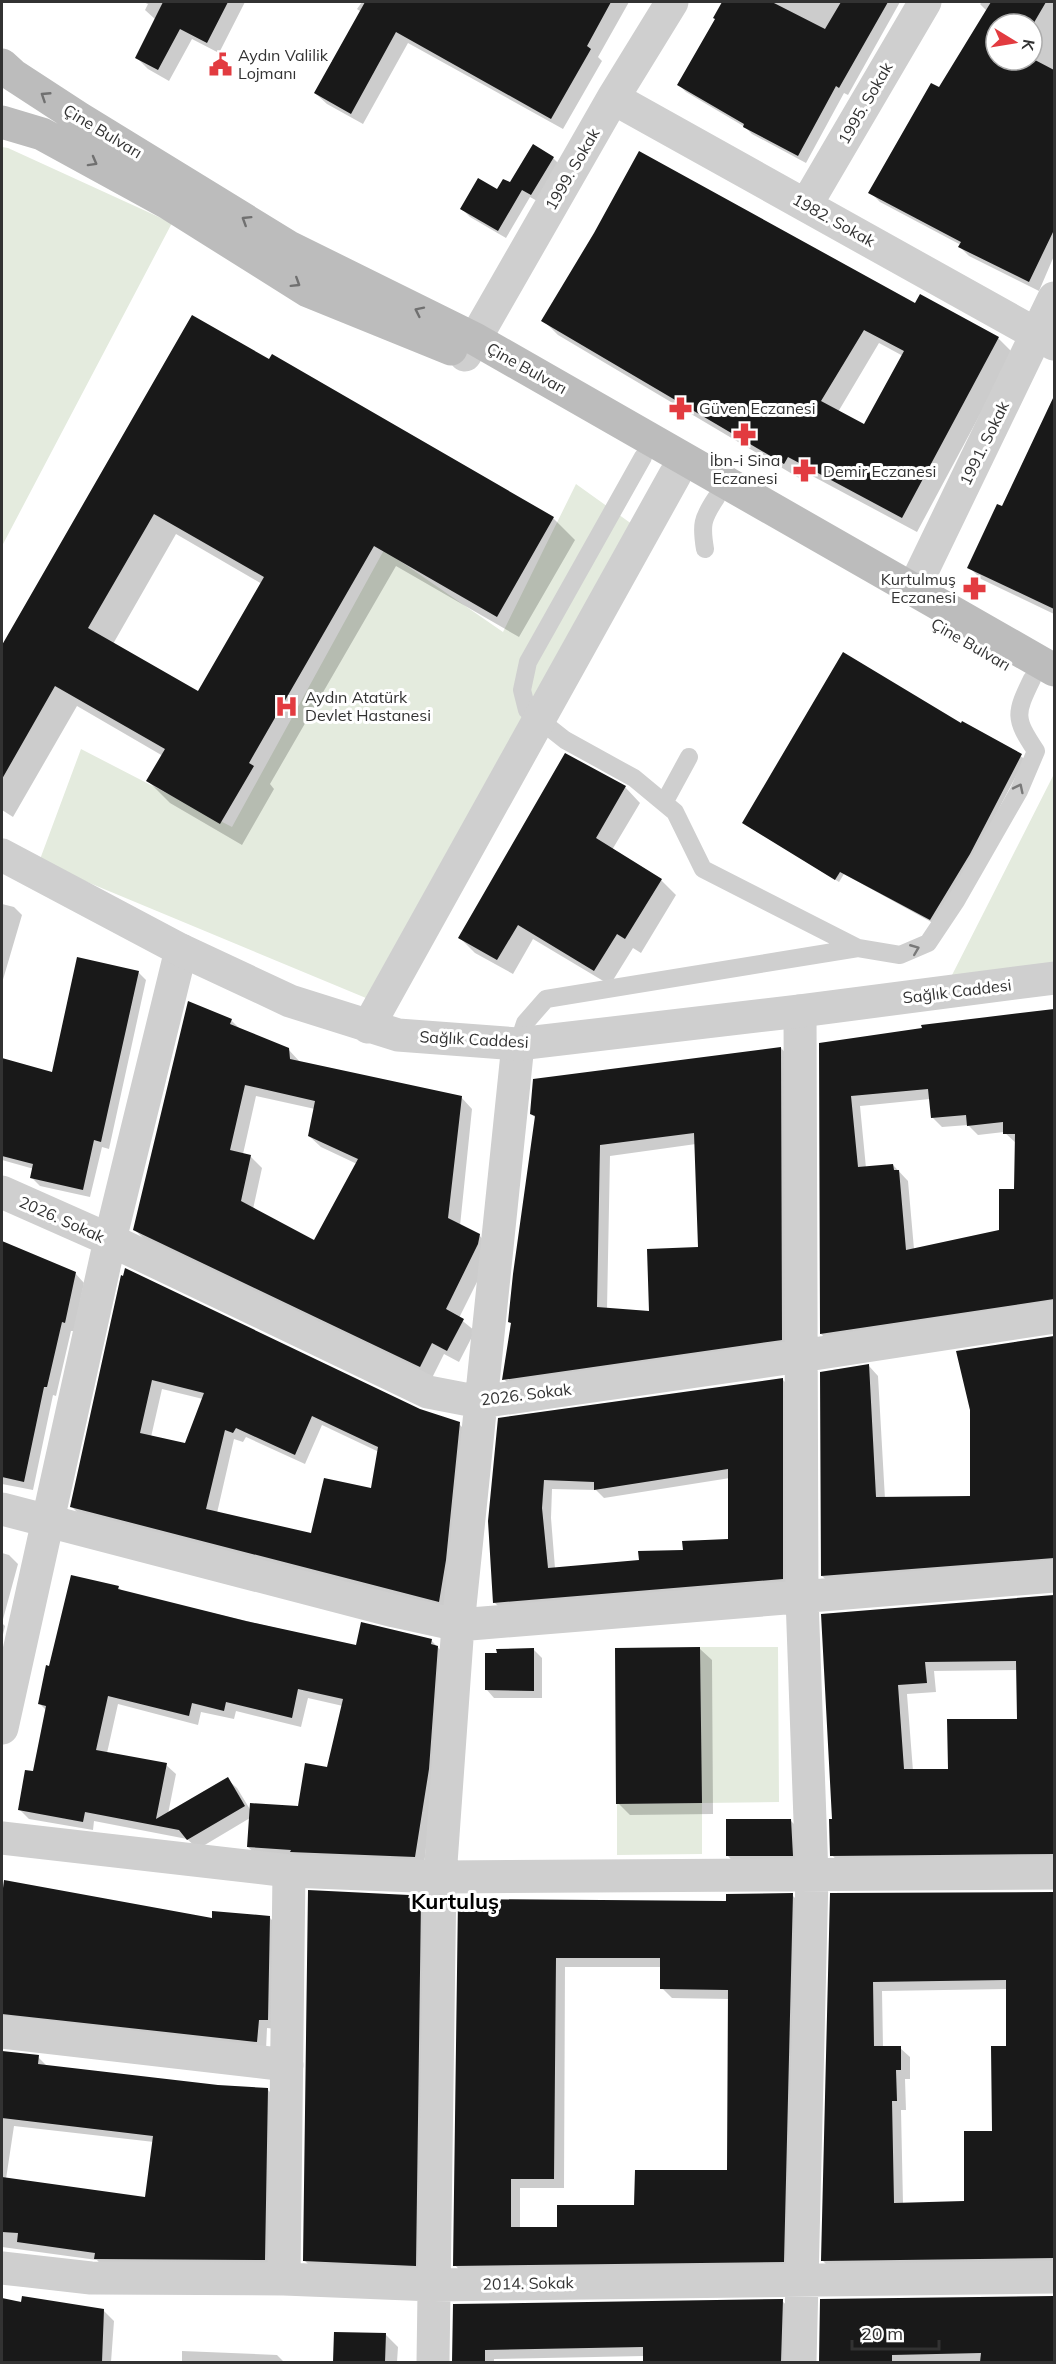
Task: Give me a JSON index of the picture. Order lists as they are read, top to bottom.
{
  "streets": {
    "main road": ["Çine Bulvarı"],
    "street": [
      "1995. Sokak",
      "1999. Sokak",
      "1982. Sokak",
      "1991. Sokak",
      "Sağlık Caddesi",
      "2026. Sokak",
      "2014. Sokak"
    ]
  },
  "crossings": [
    ["1995. Sokak", "1982. Sokak"],
    ["Çine Bulvarı", "1999. Sokak"],
    ["Çine Bulvarı", "1991. Sokak"],
    ["1999. Sokak", "1982. Sokak"],
    ["1982. Sokak", "1991. Sokak"]
  ],
  "districts": ["Kurtuluş"],
  "places": {
    "public building": ["Aydın Valilik Lojmanı"],
    "pharmacy": [
      "Güven Eczanesi",
      "İbn-i Sina Eczanesi",
      "Demir Eczanesi",
      "Kurtulmuş Eczanesi"
    ],
    "hospital": ["Aydın Atatürk Devlet Hastanesi"]
  },
  "scale_bar": "20 m",
  "north": "right"
}
